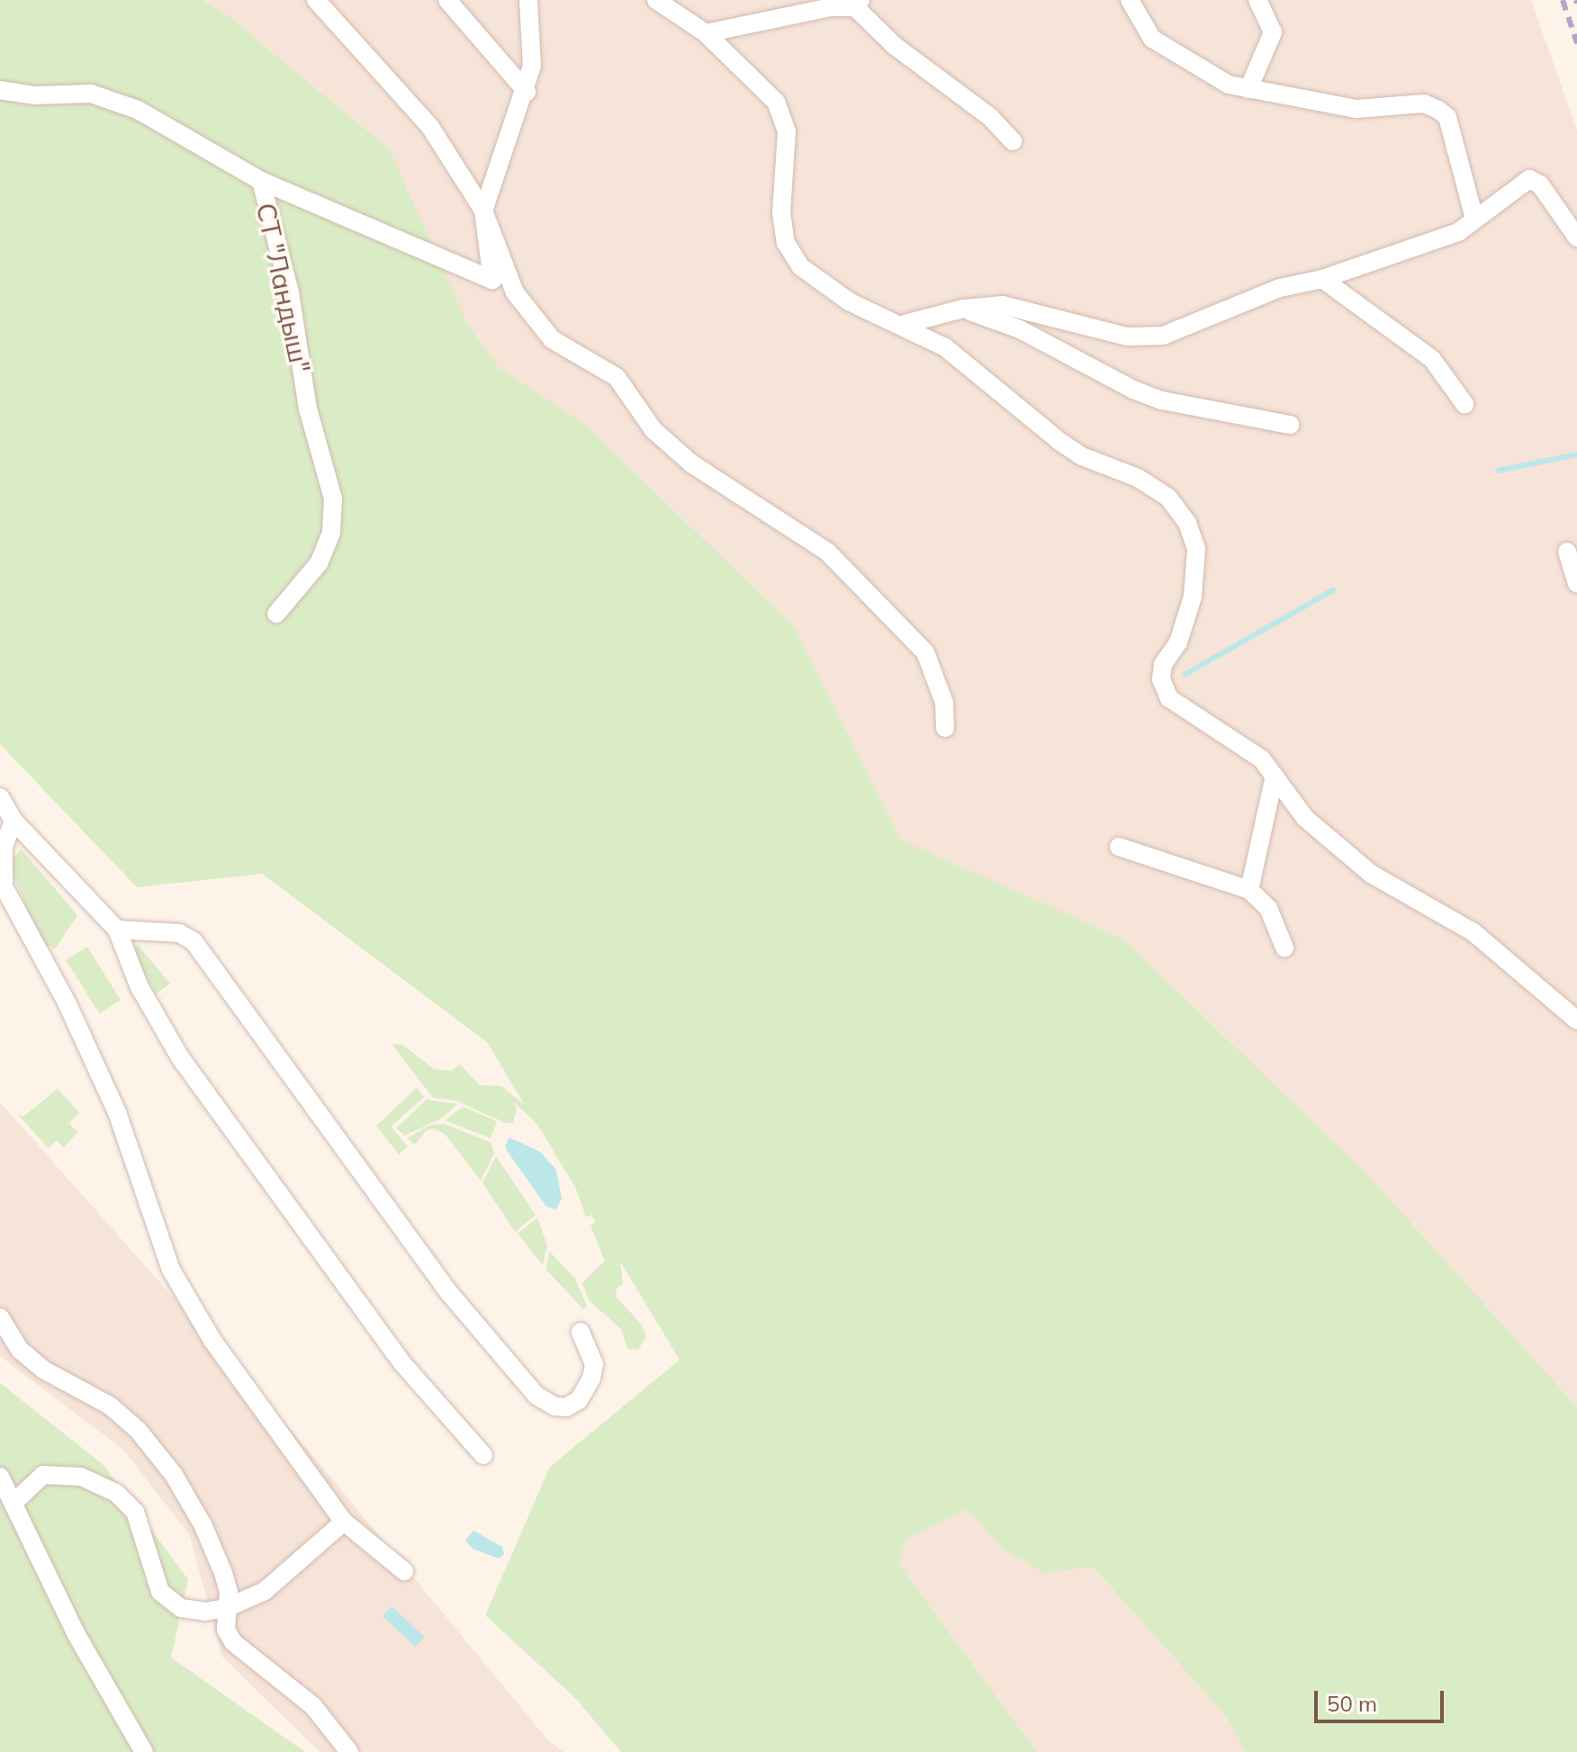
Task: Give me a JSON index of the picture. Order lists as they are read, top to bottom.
{
  "streets": {
    "street": ["СТ \"Ландыш\""]
  },
  "scale_bar": "50 m"
}
